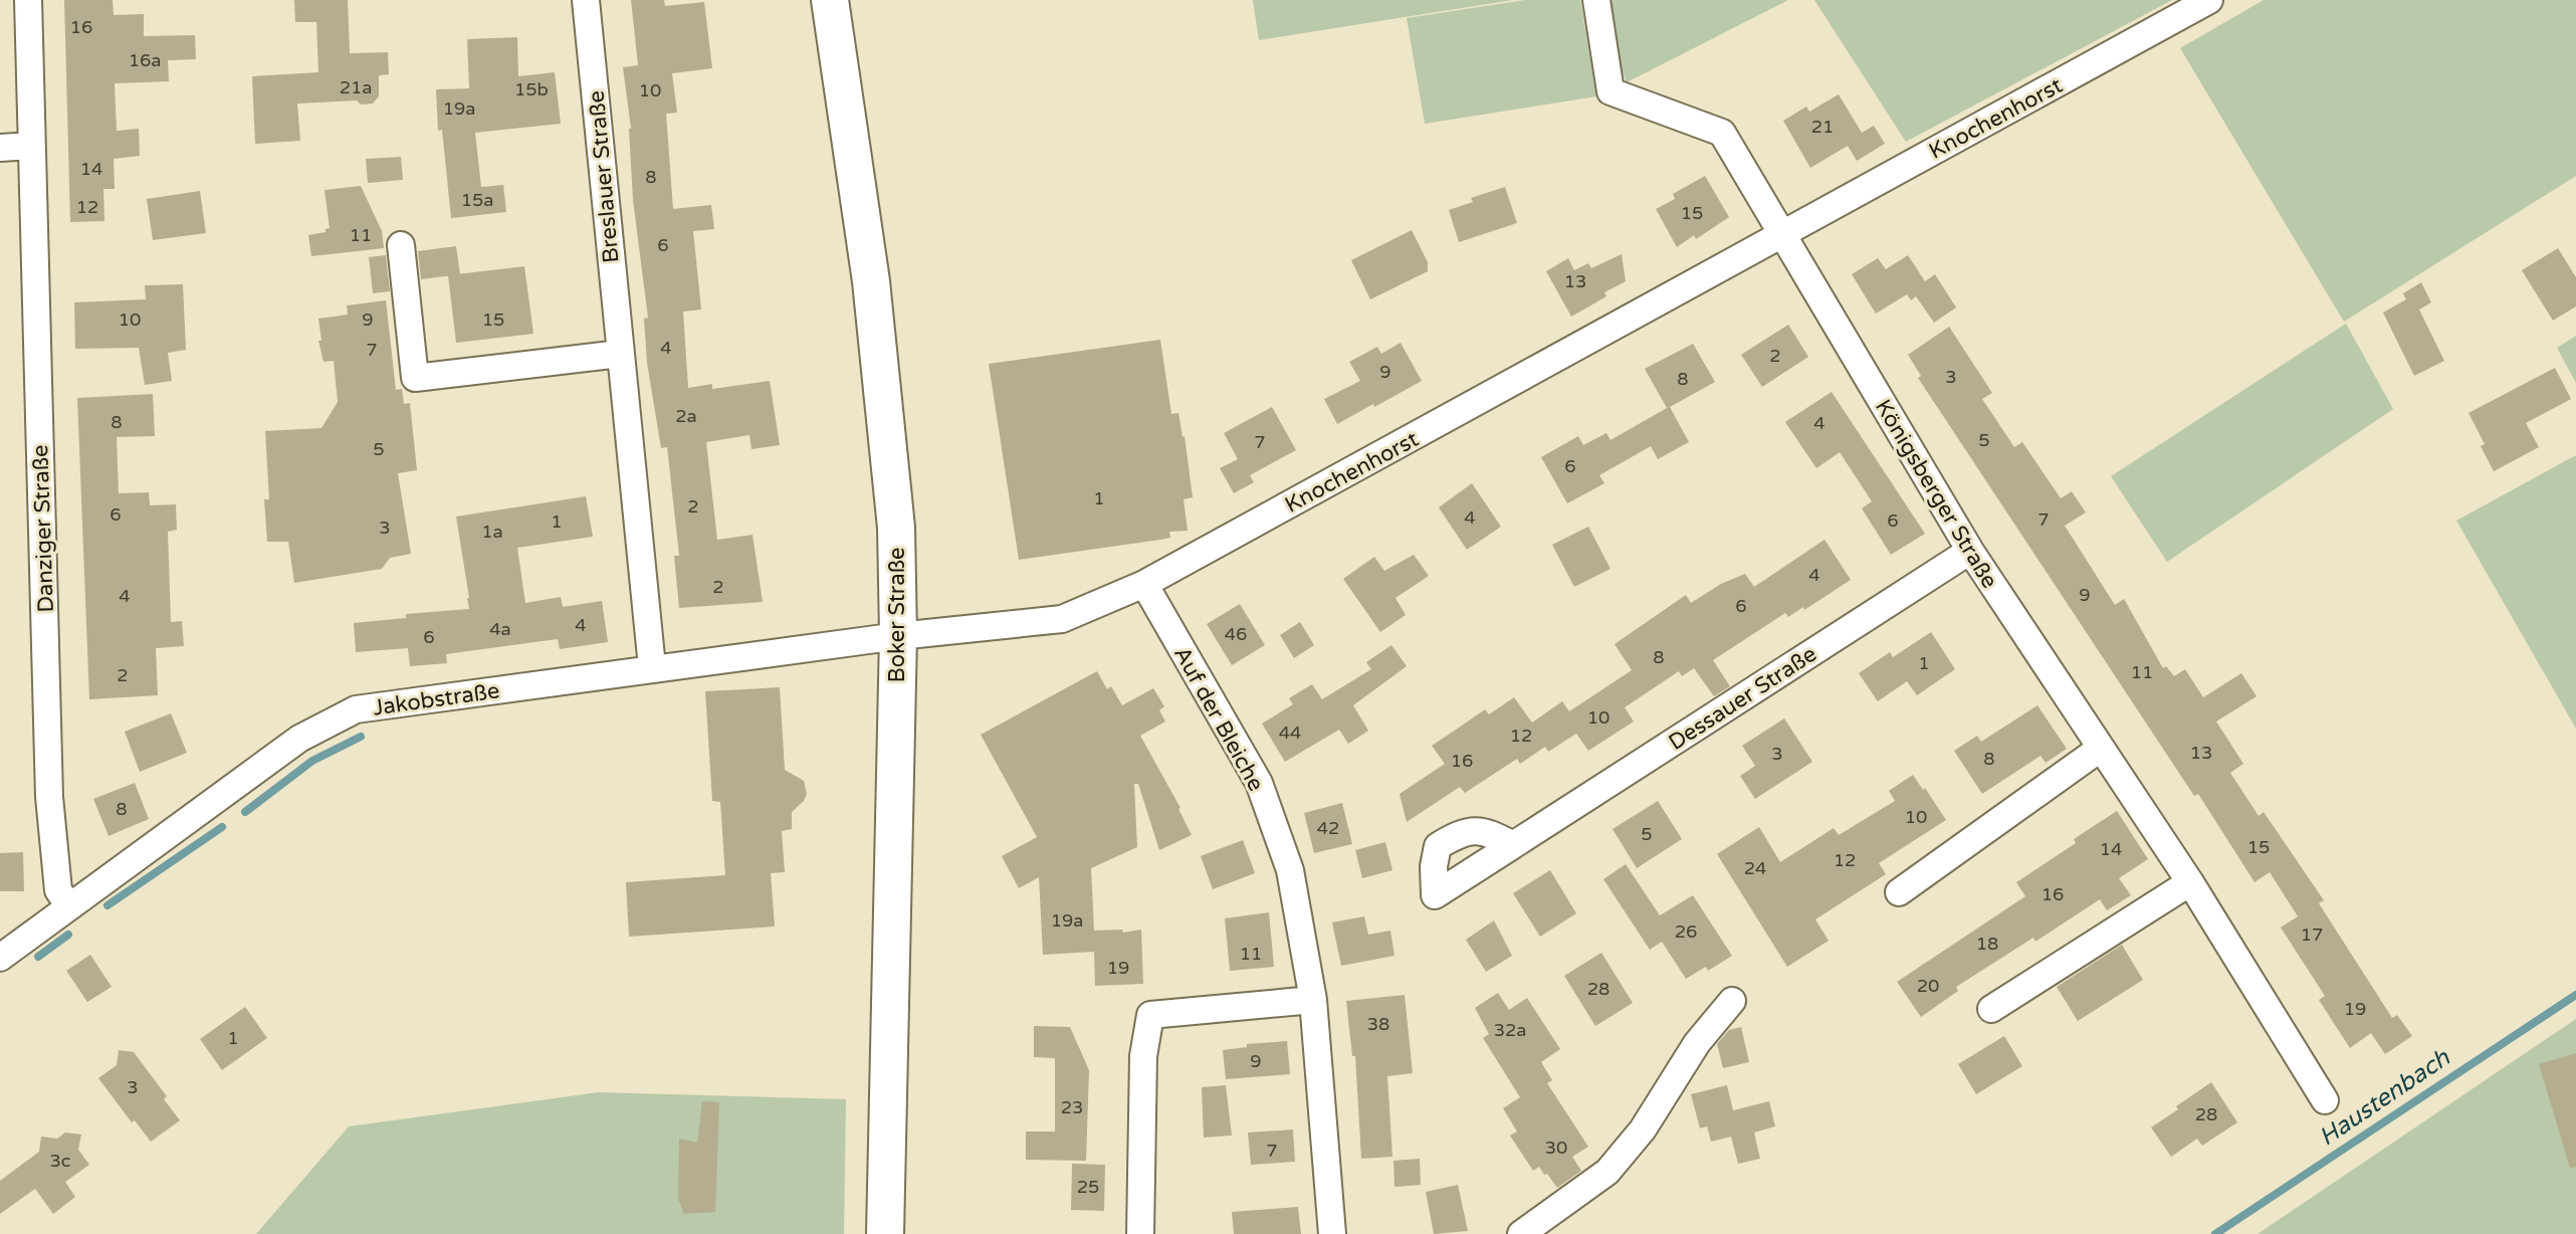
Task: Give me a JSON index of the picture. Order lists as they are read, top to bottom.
{
  "streets": {
    "main road": ["Boker Straße"],
    "street": [
      "Knochenhorst",
      "Breslauer Straße",
      "Königsberger Straße",
      "Danziger Straße",
      "Dessauer Straße",
      "Jakobstraße",
      "Auf der Bleiche"
    ]
  },
  "crossings": [
    ["Knochenhorst", "Königsberger Straße"],
    ["Knochenhorst", "Boker Straße"],
    ["Knochenhorst", "Jakobstraße"],
    ["Knochenhorst", "Auf der Bleiche"],
    ["Breslauer Straße", "Jakobstraße"],
    ["Königsberger Straße", "Dessauer Straße"],
    ["Danziger Straße", "Jakobstraße"],
    ["Boker Straße", "Jakobstraße"]
  ],
  "water": ["Haustenbach"],
  "house_numbers": [
    "16",
    "16a",
    "21a",
    "15b",
    "10",
    "19a",
    "21",
    "14",
    "8",
    "15a",
    "12",
    "15",
    "11",
    "6",
    "13",
    "10",
    "9",
    "15",
    "4",
    "7",
    "2",
    "9",
    "3",
    "8",
    "2a",
    "8",
    "4",
    "5",
    "7",
    "5",
    "6",
    "1",
    "2",
    "6",
    "4",
    "7",
    "6",
    "1",
    "3",
    "1a",
    "4",
    "2",
    "9",
    "4",
    "6",
    "4",
    "4a",
    "46",
    "6",
    "8",
    "1",
    "11",
    "2",
    "10",
    "44",
    "12",
    "13",
    "3",
    "8",
    "16",
    "8",
    "10",
    "42",
    "5",
    "15",
    "14",
    "12",
    "24",
    "16",
    "19a",
    "26",
    "17",
    "18",
    "11",
    "19",
    "20",
    "28",
    "19",
    "38",
    "32a",
    "1",
    "9",
    "3",
    "23",
    "28",
    "30",
    "7",
    "3c",
    "25"
  ]
}
